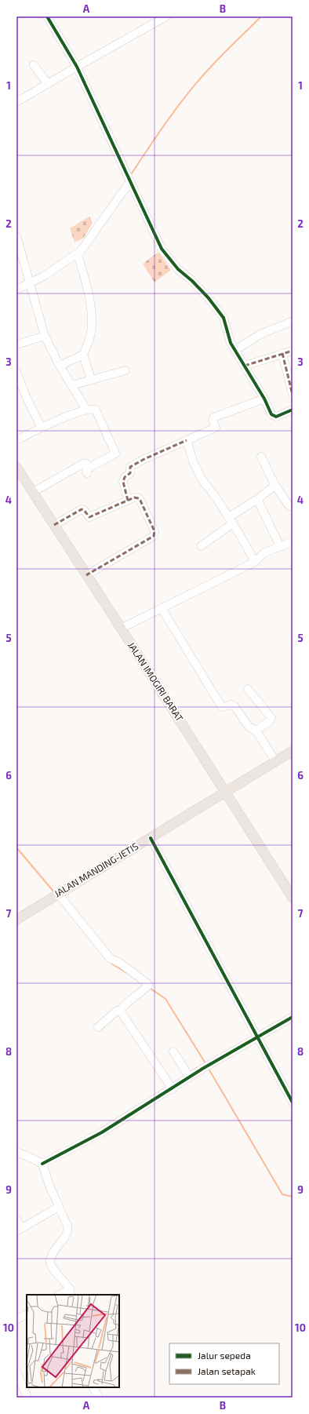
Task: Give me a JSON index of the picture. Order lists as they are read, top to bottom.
{
  "streets": {
    "main road": ["JALAN IMOGIRI BARAT", "JALAN MANDING-JETIS"]
  },
  "crossings": [
    ["JALAN IMOGIRI BARAT", "JALAN MANDING-JETIS"]
  ],
  "legend": ["Jalur sepeda", "Jalan setapak"],
  "grid": {
    "columns": ["A", "B"],
    "rows": [
      "1",
      "2",
      "3",
      "4",
      "5",
      "6",
      "7",
      "8",
      "9",
      "10"
    ]
  }
}
